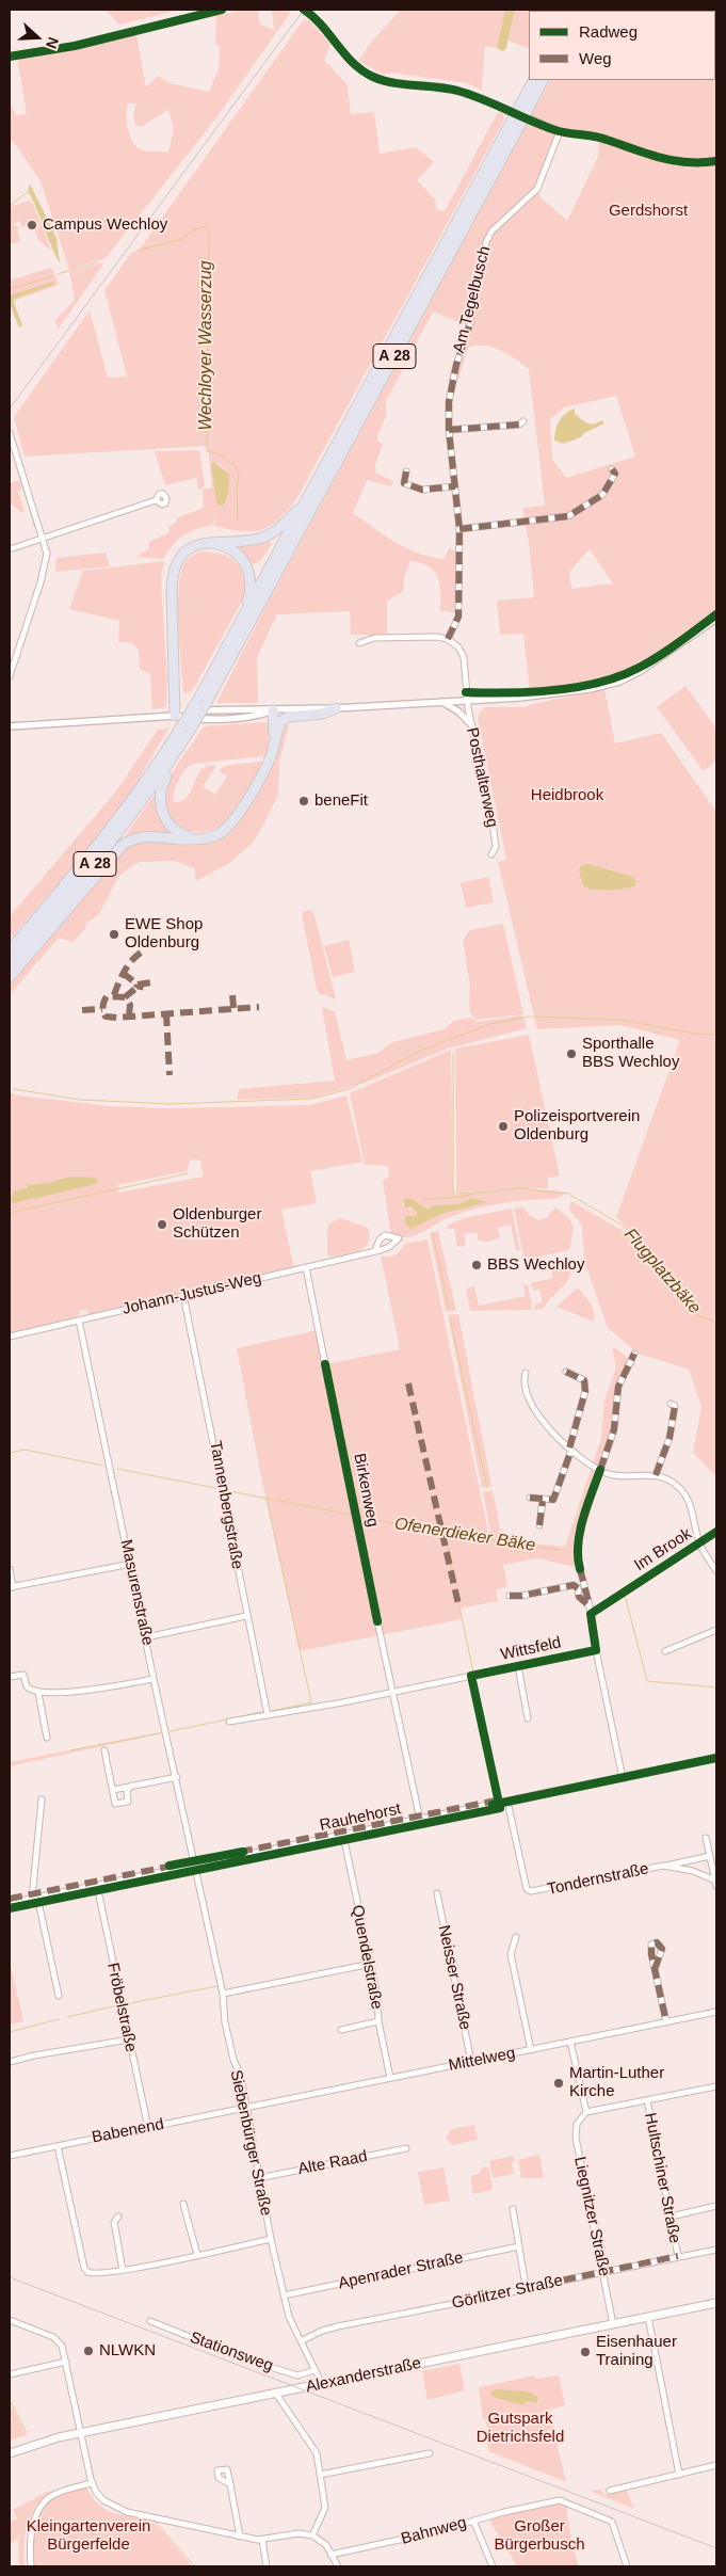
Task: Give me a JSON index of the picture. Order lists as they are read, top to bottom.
{
  "streets": {
    "highway": ["A 28"],
    "main road": ["Alexanderstraße"],
    "street": [
      "Am Tegelbusch",
      "Posthalterweg",
      "Johann-Justus-Weg",
      "Tannenbergstraße",
      "Im Brook",
      "Masurenstraße",
      "Wittsfeld",
      "Rauhehorst",
      "Tondernstraße",
      "Quendelstraße",
      "Neisser Straße",
      "Fröbelstraße",
      "Mittelweg",
      "Babenend",
      "Siebenbürger Straße",
      "Alte Raad",
      "Hultschiner Straße",
      "Liegnitzer Straße",
      "Apenrader Straße",
      "Görlitzer Straße",
      "Stationsweg",
      "Bahnweg"
    ],
    "cycle path": ["Birkenweg"]
  },
  "crossings": [
    ["Johann-Justus-Weg", "Tannenbergstraße"],
    ["Johann-Justus-Weg", "Masurenstraße"],
    ["Tannenbergstraße", "Wittsfeld"],
    ["Masurenstraße", "Rauhehorst"],
    ["Masurenstraße", "Siebenbürger Straße"],
    ["Rauhehorst", "Tondernstraße"],
    ["Rauhehorst", "Quendelstraße"],
    ["Rauhehorst", "Fröbelstraße"],
    ["Rauhehorst", "Siebenbürger Straße"],
    ["Quendelstraße", "Mittelweg"],
    ["Neisser Straße", "Mittelweg"],
    ["Fröbelstraße", "Babenend"],
    ["Mittelweg", "Babenend"],
    ["Mittelweg", "Siebenbürger Straße"],
    ["Babenend", "Siebenbürger Straße"],
    ["Siebenbürger Straße", "Alte Raad"],
    ["Siebenbürger Straße", "Apenrader Straße"],
    ["Siebenbürger Straße", "Görlitzer Straße"],
    ["Siebenbürger Straße", "Stationsweg"],
    ["Siebenbürger Straße", "Alexanderstraße"],
    ["Hultschiner Straße", "Görlitzer Straße"],
    ["Liegnitzer Straße", "Görlitzer Straße"],
    ["Liegnitzer Straße", "Alexanderstraße"]
  ],
  "water": ["Wechloyer Wasserzug", "Flugplatzbäke", "Ofenerdieker Bäke"],
  "parks": [
    "Gerdshorst",
    "Heidbrook",
    "Gutspark Dietrichsfeld",
    "Kleingartenverein Bürgerfelde",
    "Großer Bürgerbusch"
  ],
  "places": [
    "Campus Wechloy",
    "beneFit",
    "EWE Shop Oldenburg",
    "Sporthalle BBS Wechloy",
    "Polizeisportverein Oldenburg",
    "Oldenburger Schützen",
    "BBS Wechloy",
    "Martin-Luther Kirche",
    "NLWKN",
    "Eisenhauer Training"
  ],
  "legend": ["Radweg", "Weg"],
  "north": "right"
}
